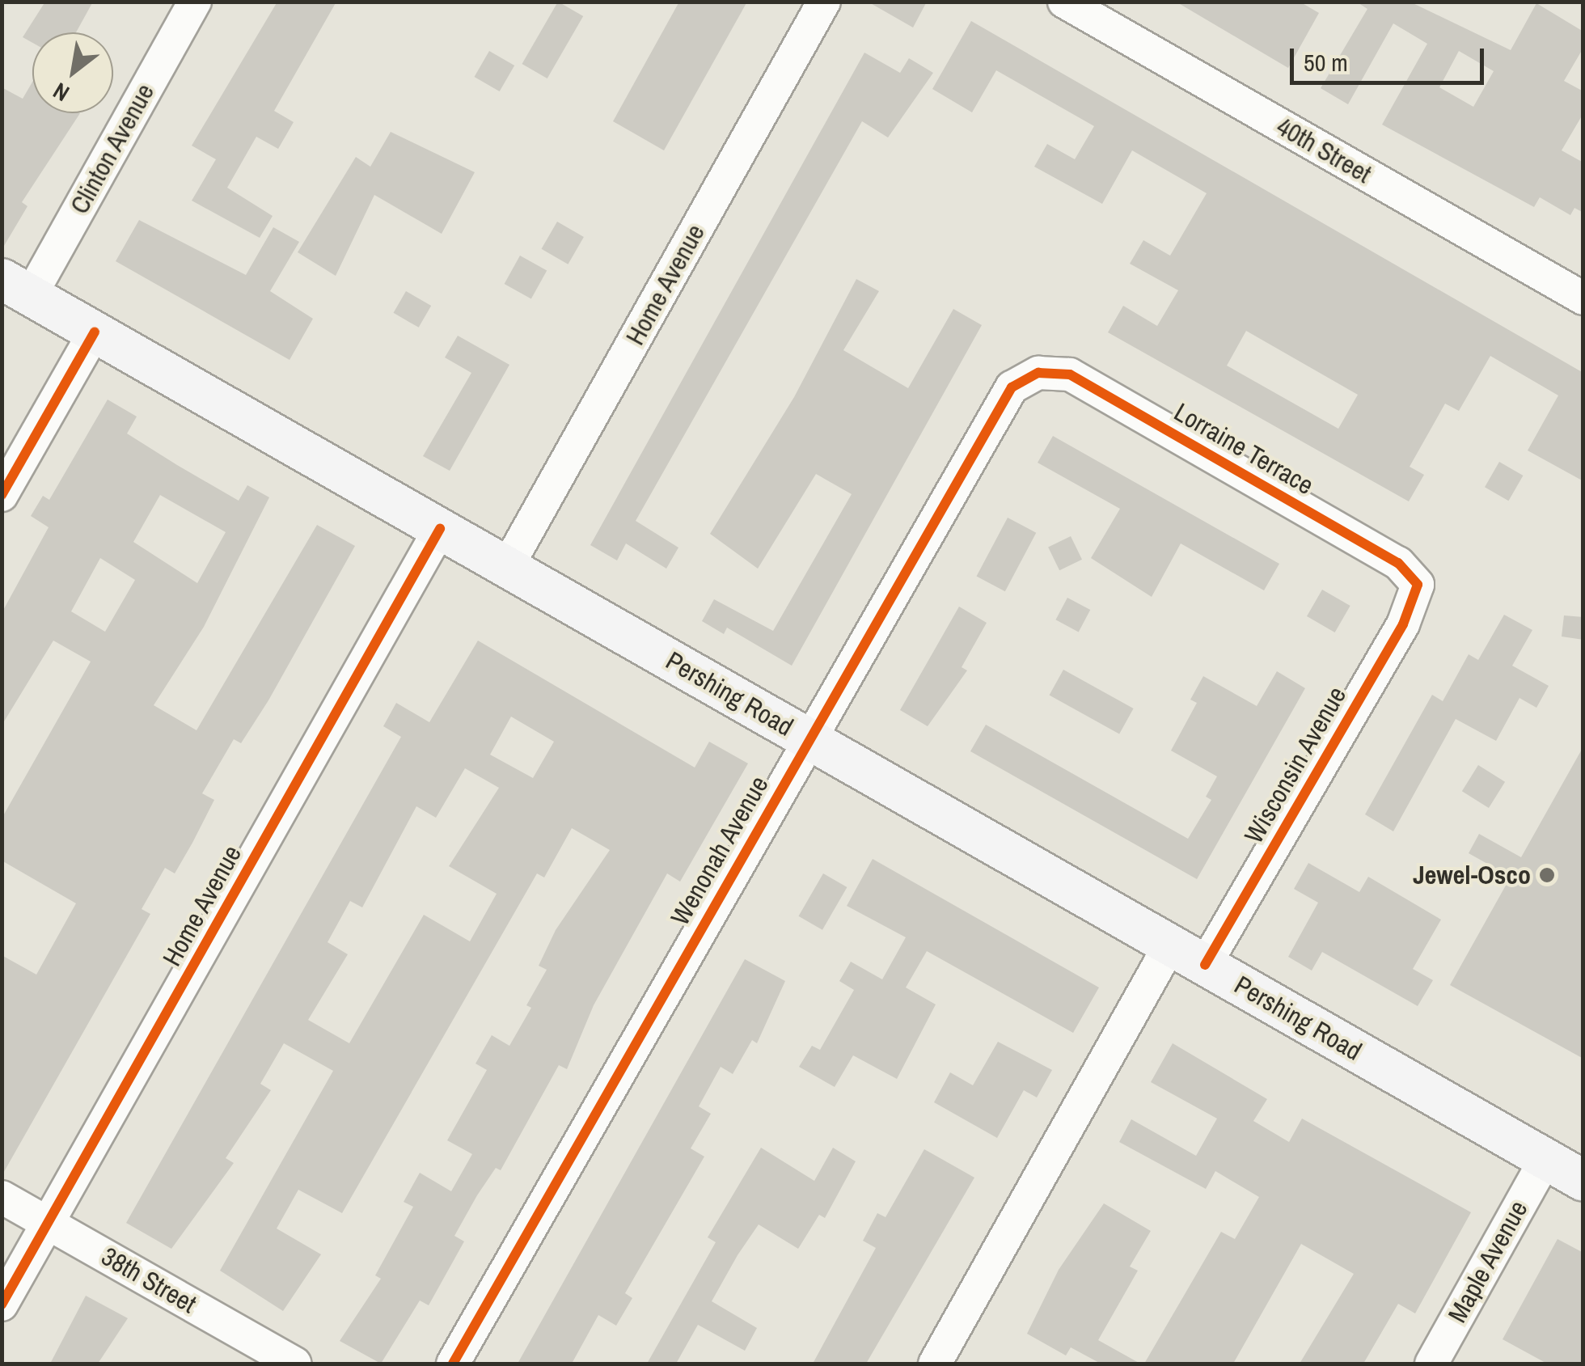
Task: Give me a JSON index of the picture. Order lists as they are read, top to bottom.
{
  "streets": {
    "main road": ["Pershing Road"],
    "street": [
      "Clinton Avenue",
      "40th Street",
      "Home Avenue",
      "Lorraine Terrace",
      "Wisconsin Avenue",
      "Wenonah Avenue",
      "Maple Avenue",
      "38th Street"
    ]
  },
  "crossings": [
    ["Clinton Avenue", "Pershing Road"],
    ["Home Avenue", "Pershing Road"],
    ["Home Avenue", "38th Street"],
    ["Lorraine Terrace", "Wisconsin Avenue"],
    ["Lorraine Terrace", "Wenonah Avenue"],
    ["Pershing Road", "Wisconsin Avenue"],
    ["Pershing Road", "Wenonah Avenue"],
    ["Pershing Road", "Maple Avenue"]
  ],
  "places": ["Jewel-Osco"],
  "scale_bar": "50 m",
  "north": "bottom left"
}
